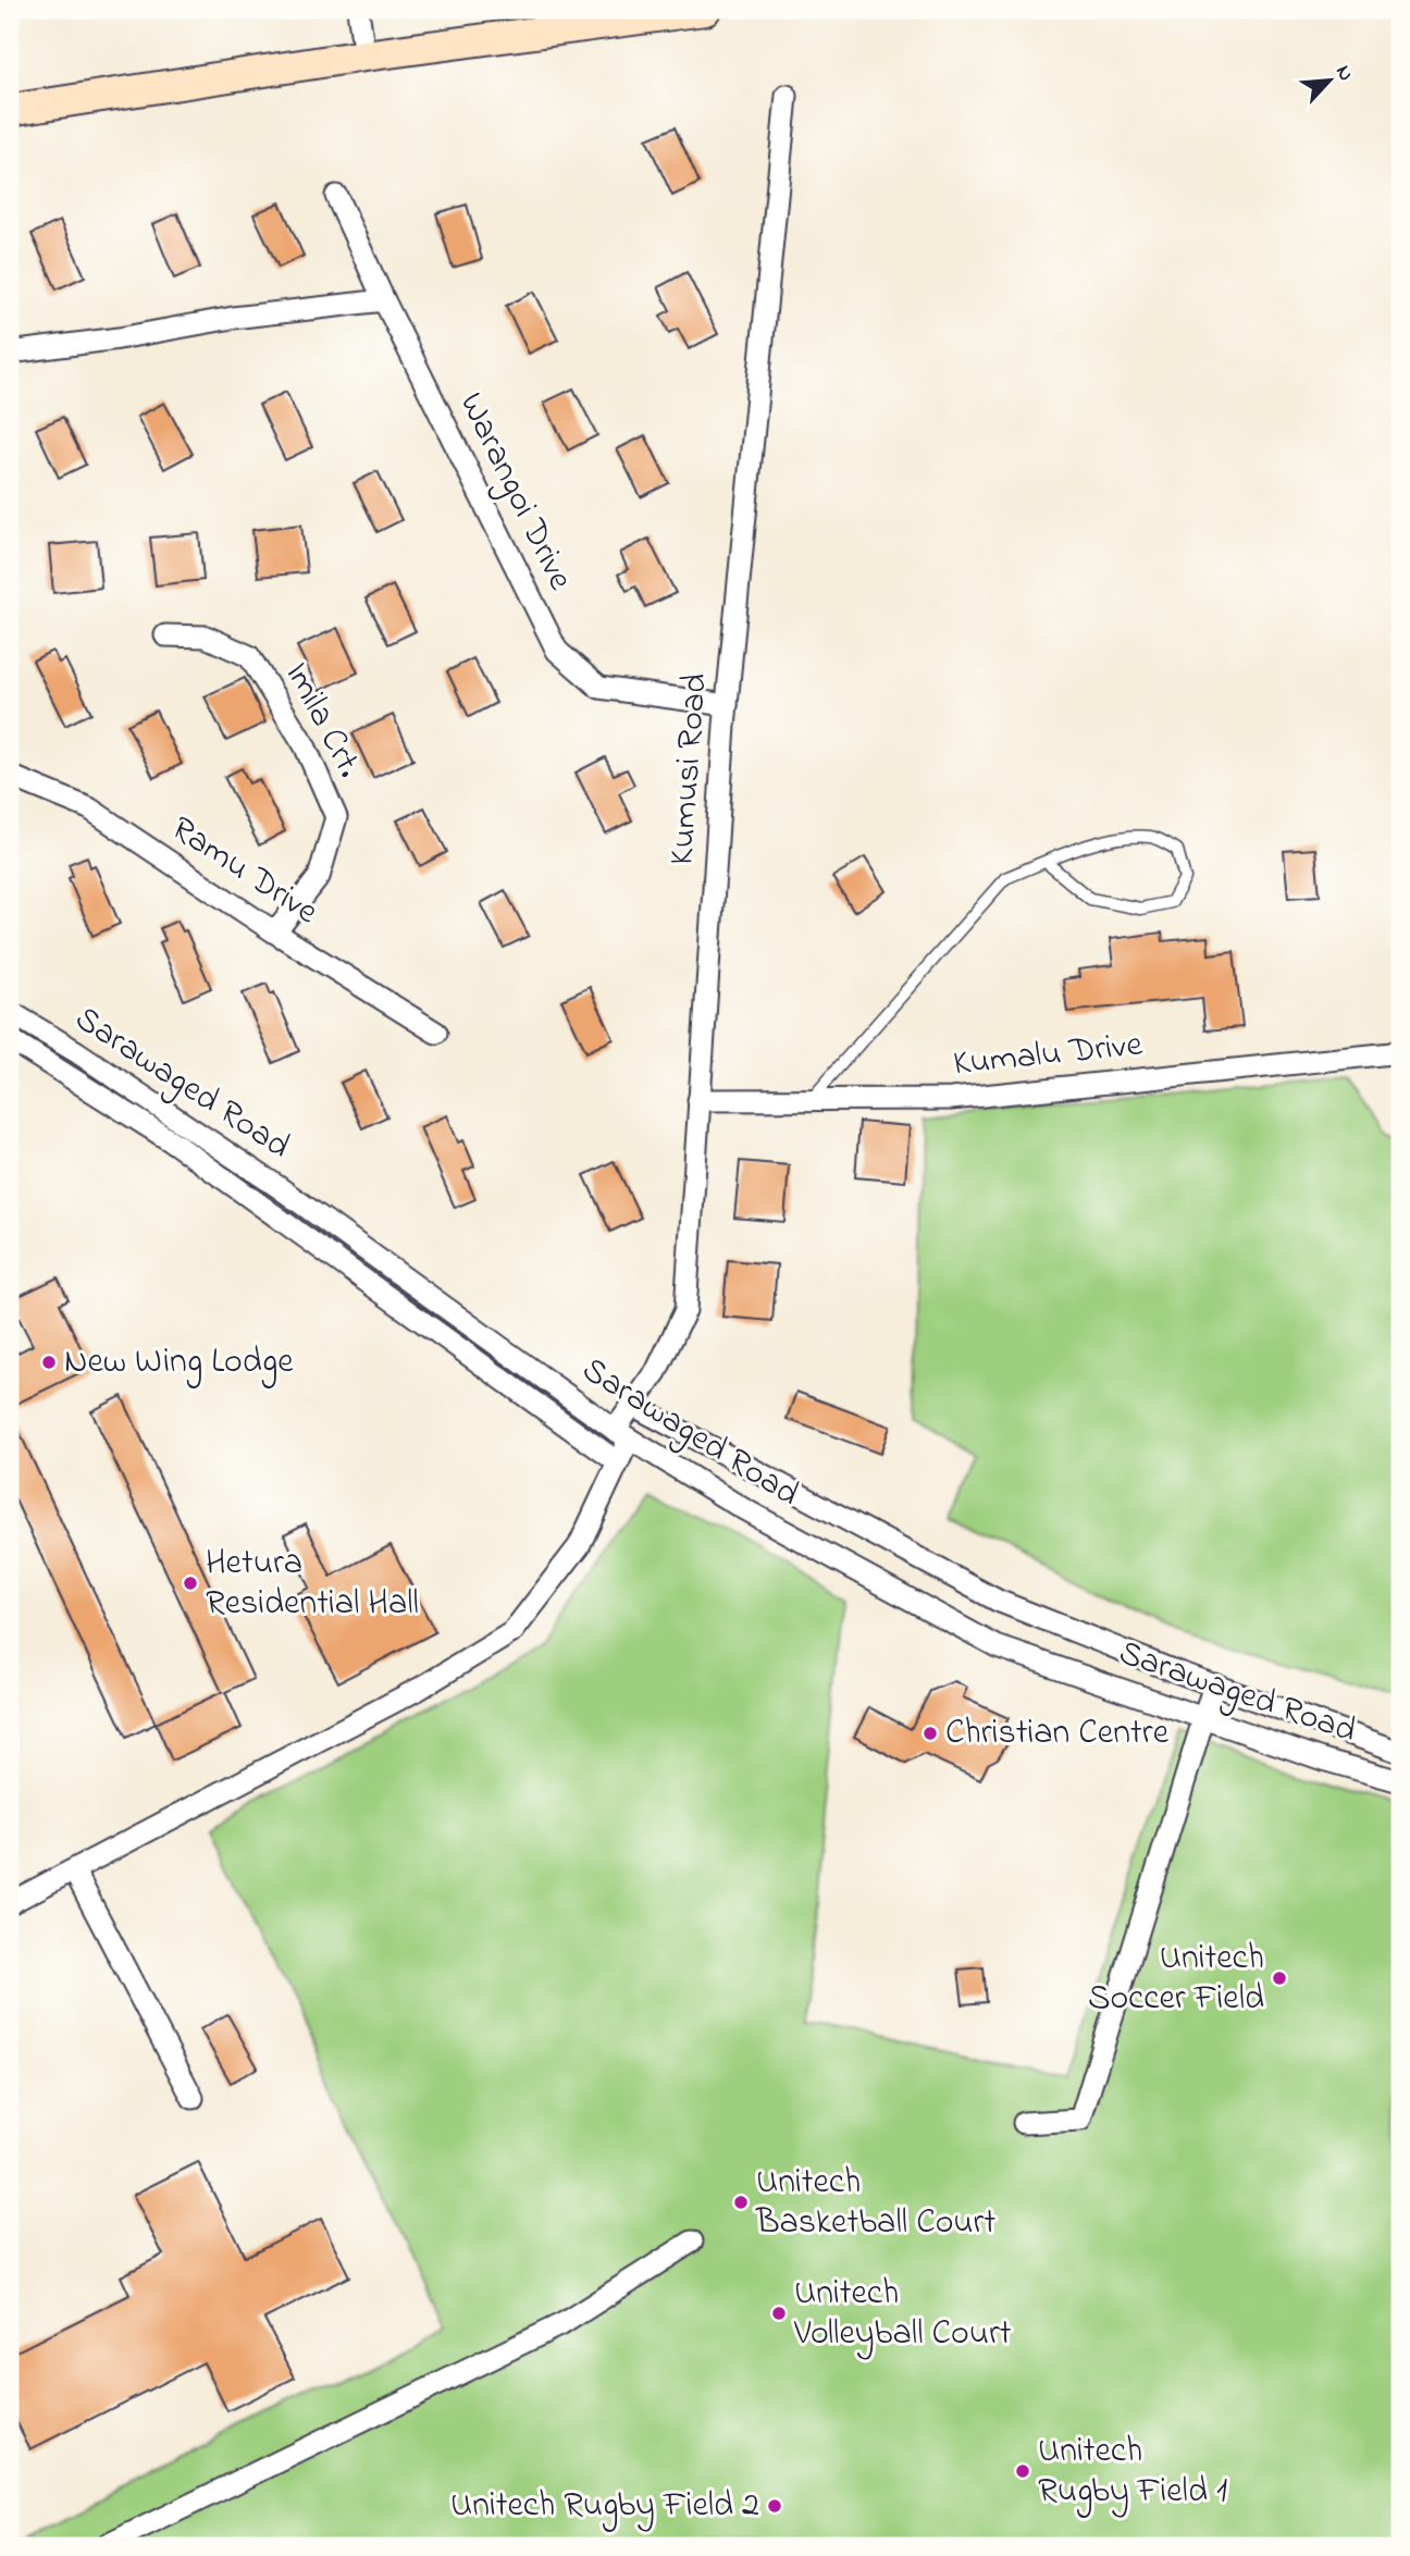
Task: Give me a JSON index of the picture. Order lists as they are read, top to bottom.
{
  "streets": {
    "street": [
      "Warangoi Drive",
      "Imila Crt.",
      "Kumusi Road",
      "Ramu Drive",
      "Kumalu Drive",
      "Sarawaged Road"
    ]
  },
  "crossings": [
    ["Warangoi Drive", "Kumusi Road"],
    ["Imila Crt.", "Ramu Drive"],
    ["Kumusi Road", "Kumalu Drive"],
    ["Kumusi Road", "Sarawaged Road"]
  ],
  "places": [
    "New Wing Lodge",
    "Hetura Residential Hall",
    "Christian Centre",
    "Unitech Soccer Field",
    "Unitech Basketball Court",
    "Unitech Volleyball Court",
    "Unitech Rugby Field 1",
    "Unitech Rugby Field 2"
  ],
  "north": "top right"
}
